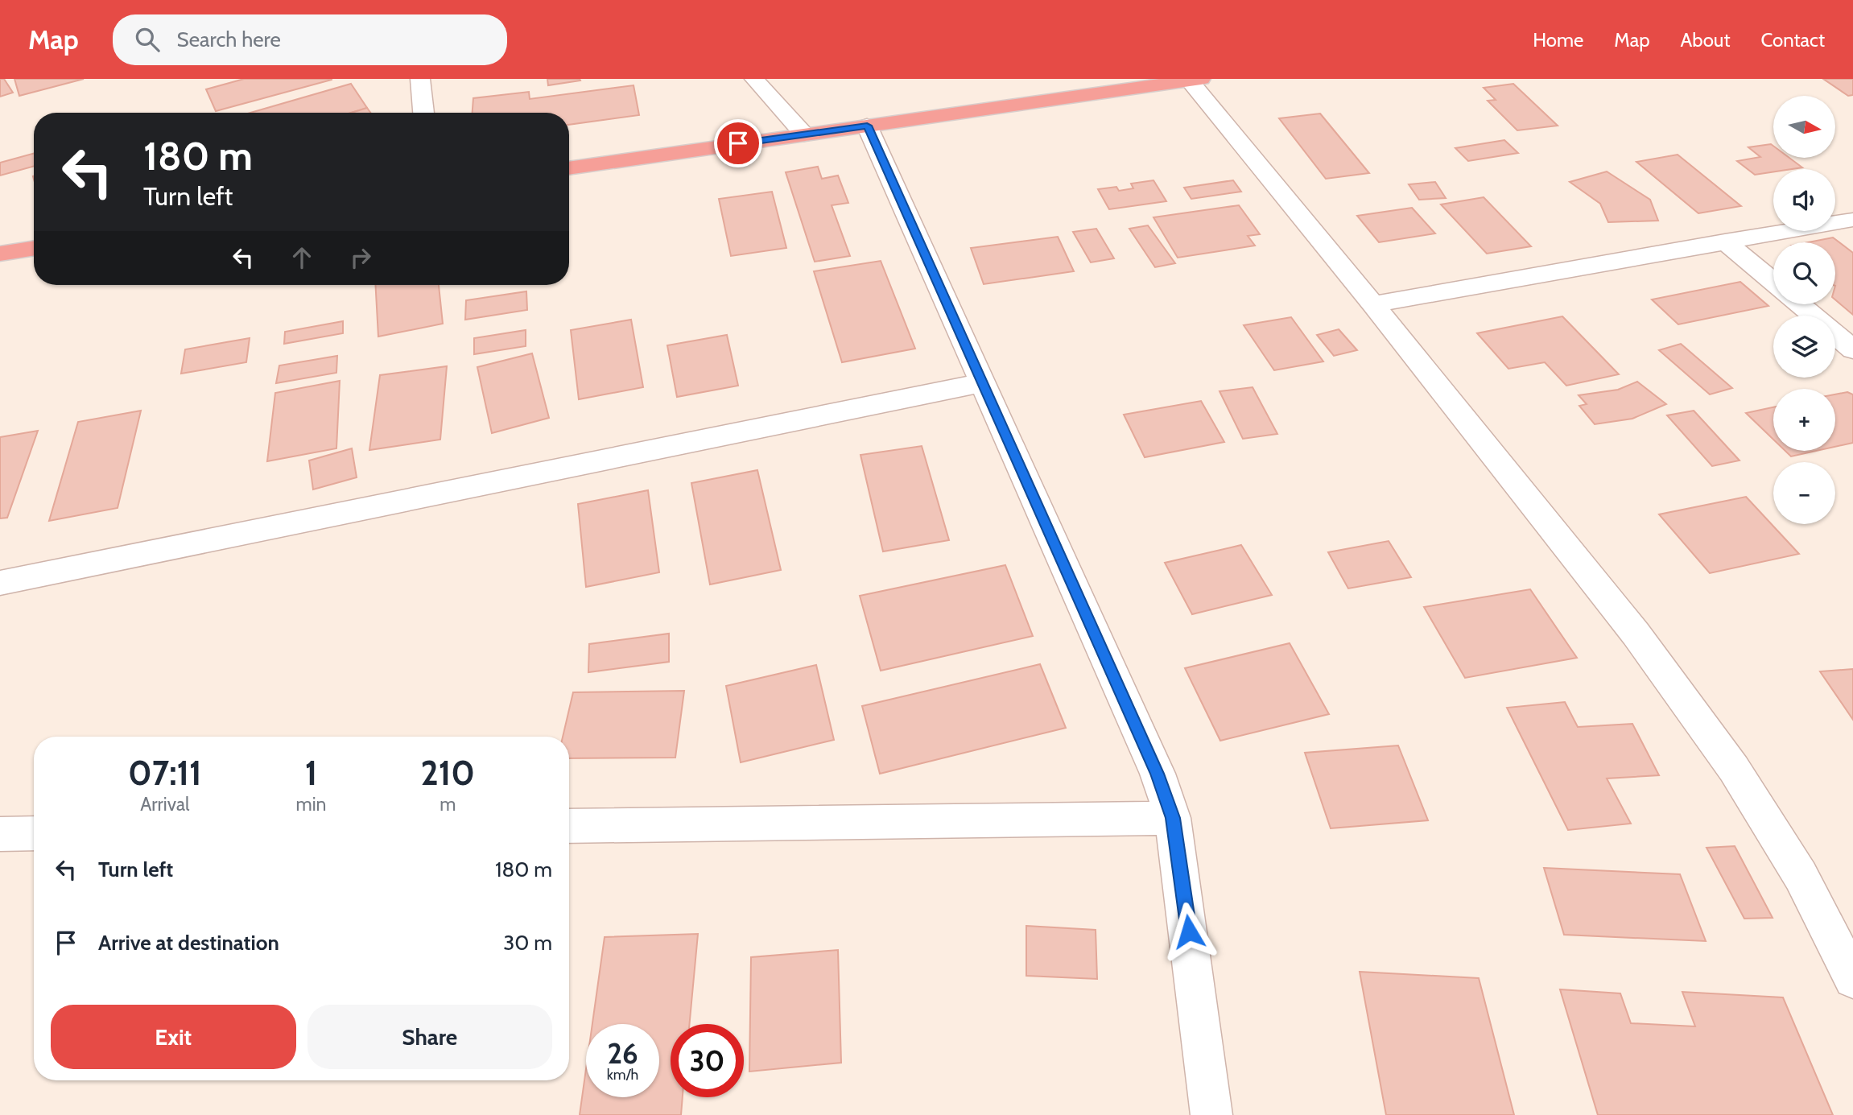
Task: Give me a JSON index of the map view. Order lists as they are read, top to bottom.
{
  "north": "right",
  "page": {
    "header": "Map",
    "search": "Search here",
    "nav": [
      "Home",
      "Map",
      "About",
      "Contact"
    ],
    "map_buttons": ["+", "−"],
    "turn": ["180 m", "Turn left"],
    "eta": [
      "07:11",
      "Arrival",
      "1",
      "min",
      "210",
      "m"
    ],
    "list": [
      {
        "name": "Turn left",
        "value": "180 m"
      },
      {
        "name": "Arrive at destination",
        "value": "30 m"
      }
    ],
    "buttons": ["Exit", "Share"],
    "speed": "26 km/h",
    "limit": "30"
  }
}
